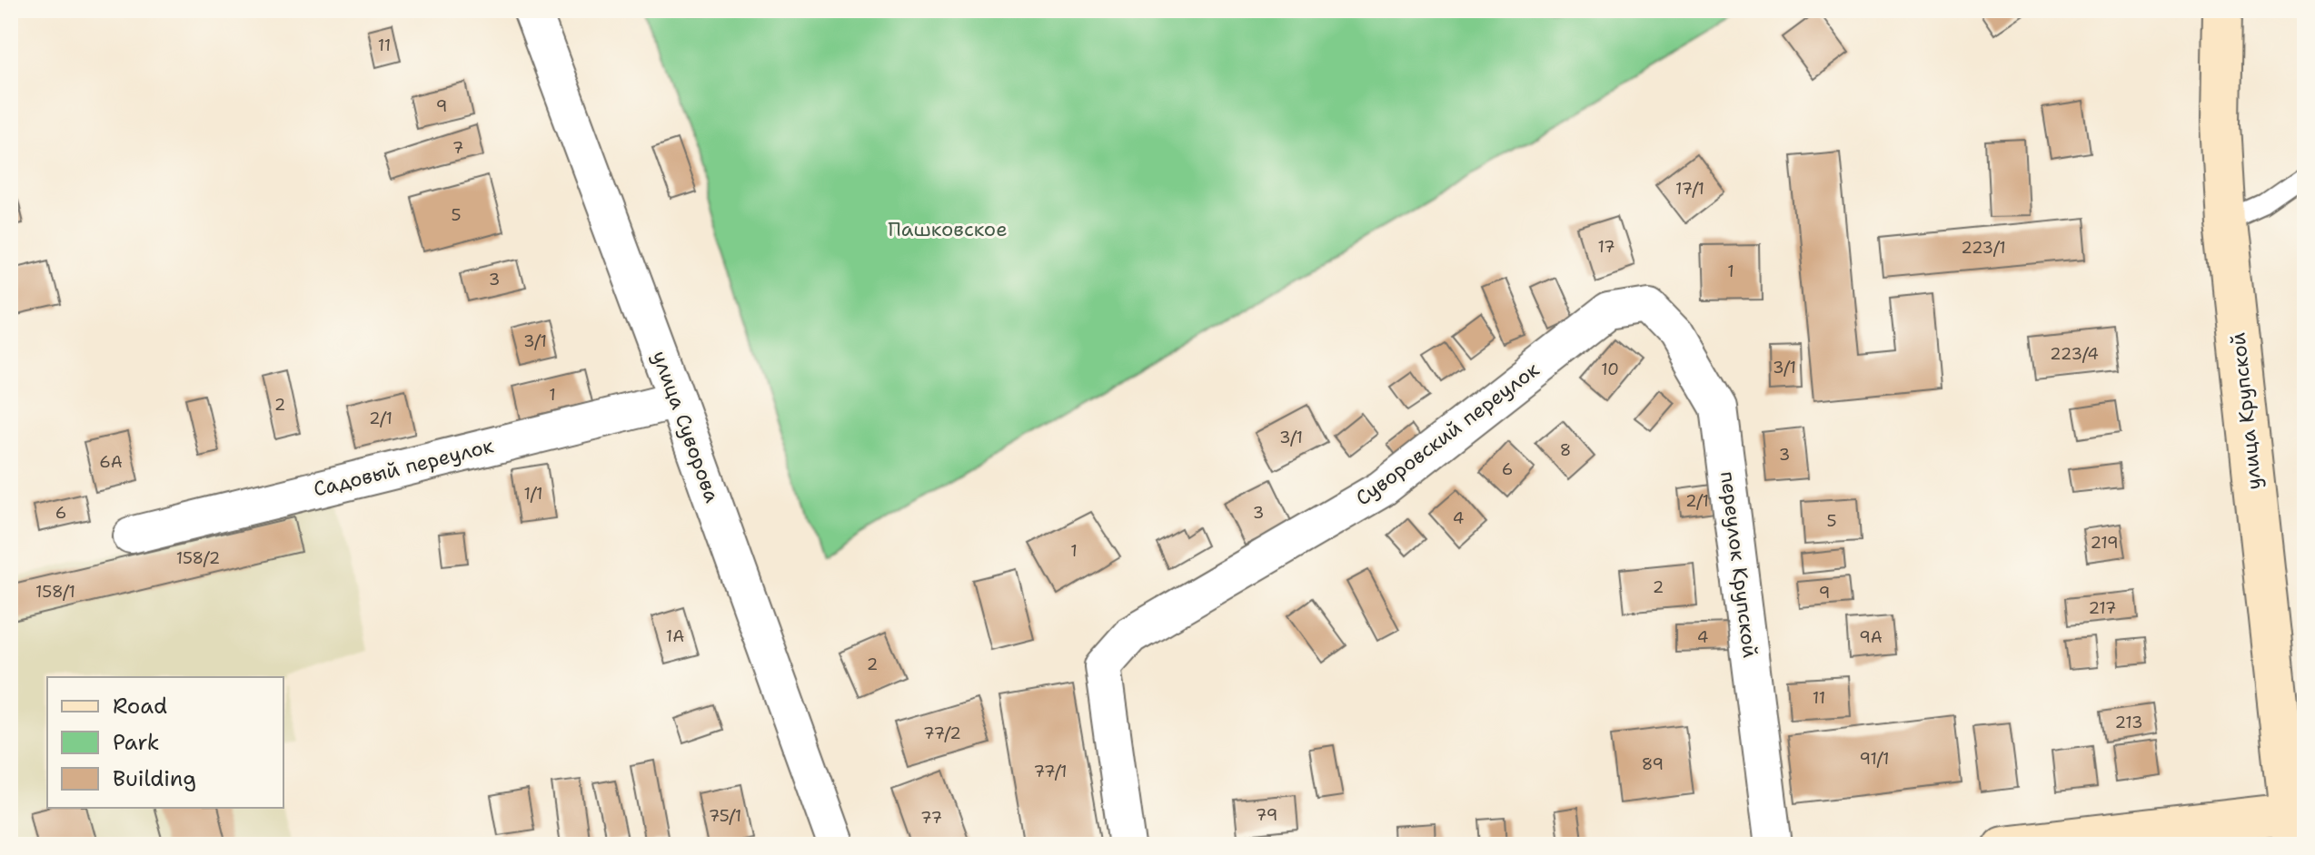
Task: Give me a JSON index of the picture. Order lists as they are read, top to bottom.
{
  "streets": {
    "street": [
      "улица Крупской",
      "улица Суворова",
      "Суворовский переулок",
      "Садовый переулок",
      "переулок Крупской"
    ]
  },
  "crossings": [
    ["улица Суворова", "Садовый переулок"],
    ["Суворовский переулок", "переулок Крупской"]
  ],
  "parks": ["Пашковское"],
  "house_numbers": [
    "11",
    "9",
    "7",
    "17/1",
    "5",
    "17",
    "223/1",
    "1",
    "3",
    "3/1",
    "223/4",
    "3/1",
    "10",
    "1",
    "2",
    "2/1",
    "3/1",
    "8",
    "3",
    "6А",
    "6",
    "1/1",
    "2/1",
    "6",
    "3",
    "4",
    "5",
    "219",
    "1",
    "158/2",
    "2",
    "158/1",
    "9",
    "217",
    "1А",
    "4",
    "9А",
    "2",
    "11",
    "213",
    "77/2",
    "91/1",
    "89",
    "77/1",
    "79",
    "75/1",
    "77"
  ],
  "legend": ["Road", "Park", "Building"]
}
